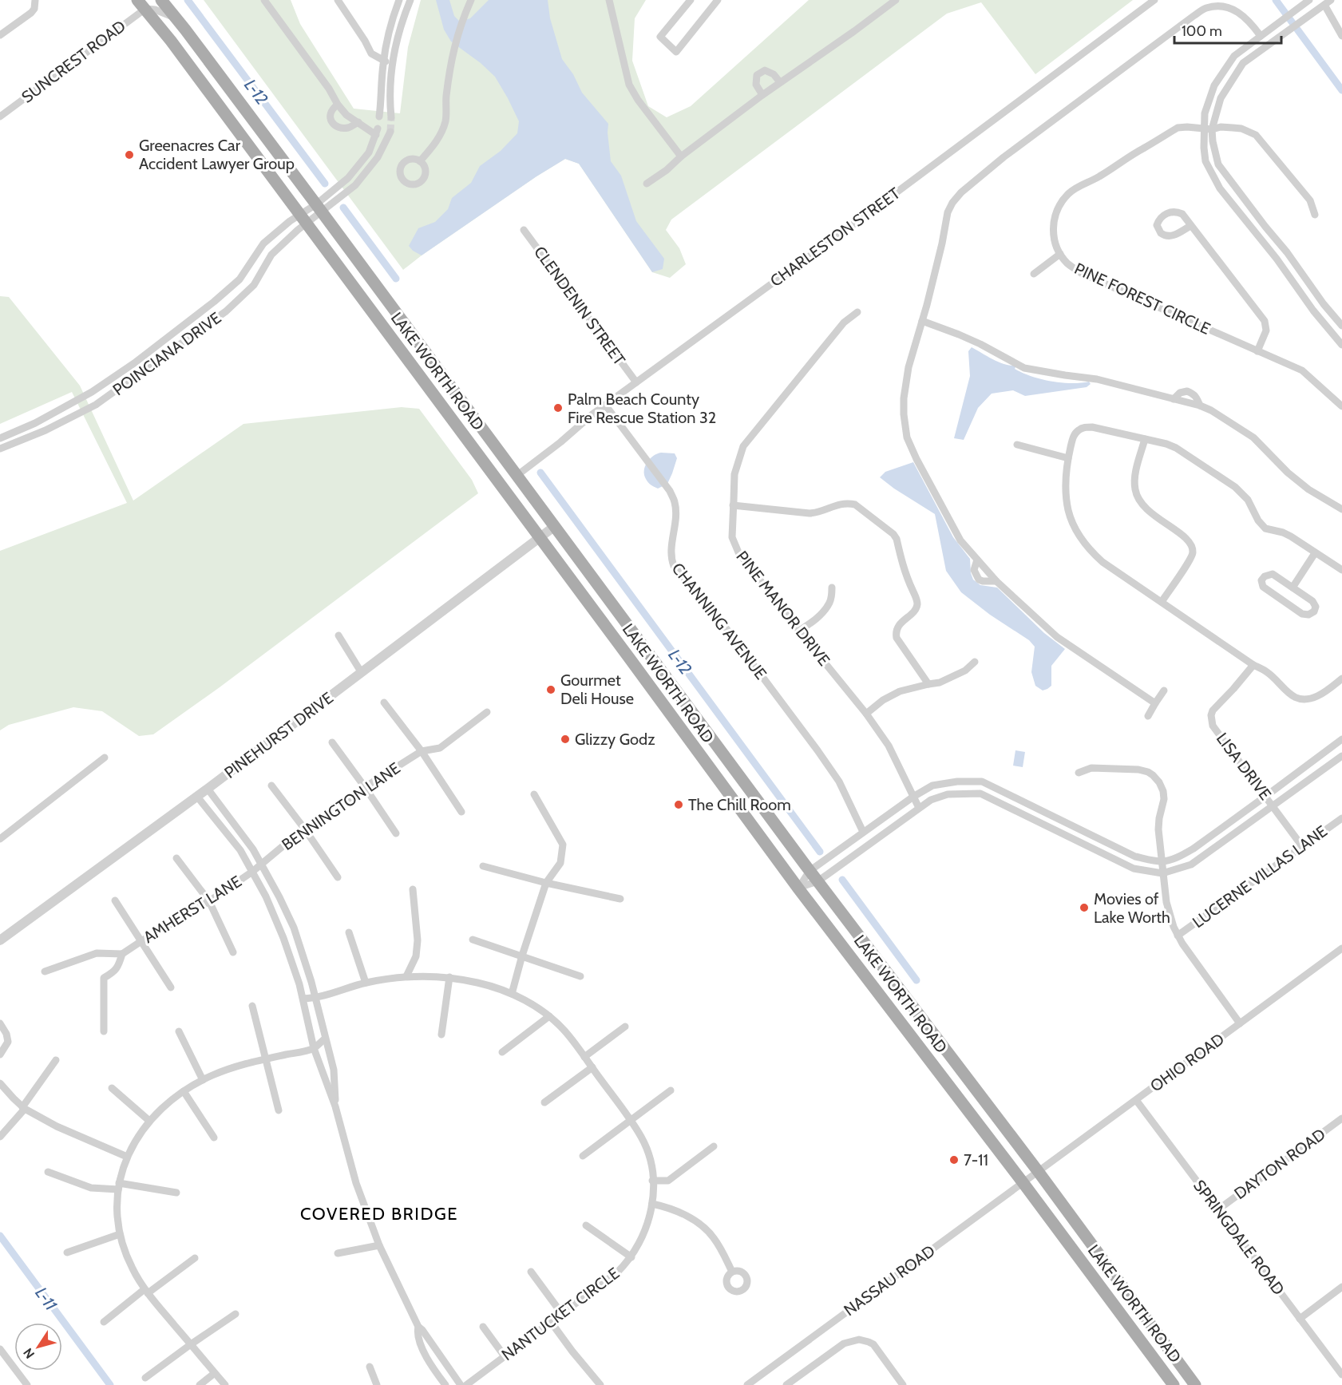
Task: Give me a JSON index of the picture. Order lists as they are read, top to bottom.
{
  "streets": {
    "main road": ["LAKE WORTH ROAD"],
    "street": [
      "SUNCREST ROAD",
      "CHARLESTON STREET",
      "PINE FOREST CIRCLE",
      "CLENDENIN STREET",
      "POINCIANA DRIVE",
      "PINE MANOR DRIVE",
      "CHANNING AVENUE",
      "PINEHURST DRIVE",
      "LISA DRIVE",
      "BENNINGTON LANE",
      "LUCERNE VILLAS LANE",
      "AMHERST LANE",
      "OHIO ROAD",
      "DAYTON ROAD",
      "SPRINGDALE ROAD",
      "NASSAU ROAD",
      "NANTUCKET CIRCLE"
    ]
  },
  "crossings": [
    ["SUNCREST ROAD", "LAKE WORTH ROAD"],
    ["CHARLESTON STREET", "CLENDENIN STREET"],
    ["CHARLESTON STREET", "LAKE WORTH ROAD"],
    ["CHARLESTON STREET", "CHANNING AVENUE"],
    ["POINCIANA DRIVE", "LAKE WORTH ROAD"],
    ["LAKE WORTH ROAD", "PINEHURST DRIVE"],
    ["LAKE WORTH ROAD", "OHIO ROAD"],
    ["LAKE WORTH ROAD", "NASSAU ROAD"],
    ["LISA DRIVE", "LUCERNE VILLAS LANE"],
    ["BENNINGTON LANE", "AMHERST LANE"],
    ["OHIO ROAD", "SPRINGDALE ROAD"],
    ["OHIO ROAD", "NASSAU ROAD"],
    ["DAYTON ROAD", "SPRINGDALE ROAD"]
  ],
  "districts": ["COVERED BRIDGE"],
  "water": ["L-12", "L-11"],
  "places": [
    "Greenacres Car Accident Lawyer Group",
    "Palm Beach County Fire Rescue Station 32",
    "Gourmet Deli House",
    "Glizzy Godz",
    "The Chill Room",
    "Movies of Lake Worth",
    "7-11"
  ],
  "scale_bar": "100 m",
  "north": "bottom left"
}
